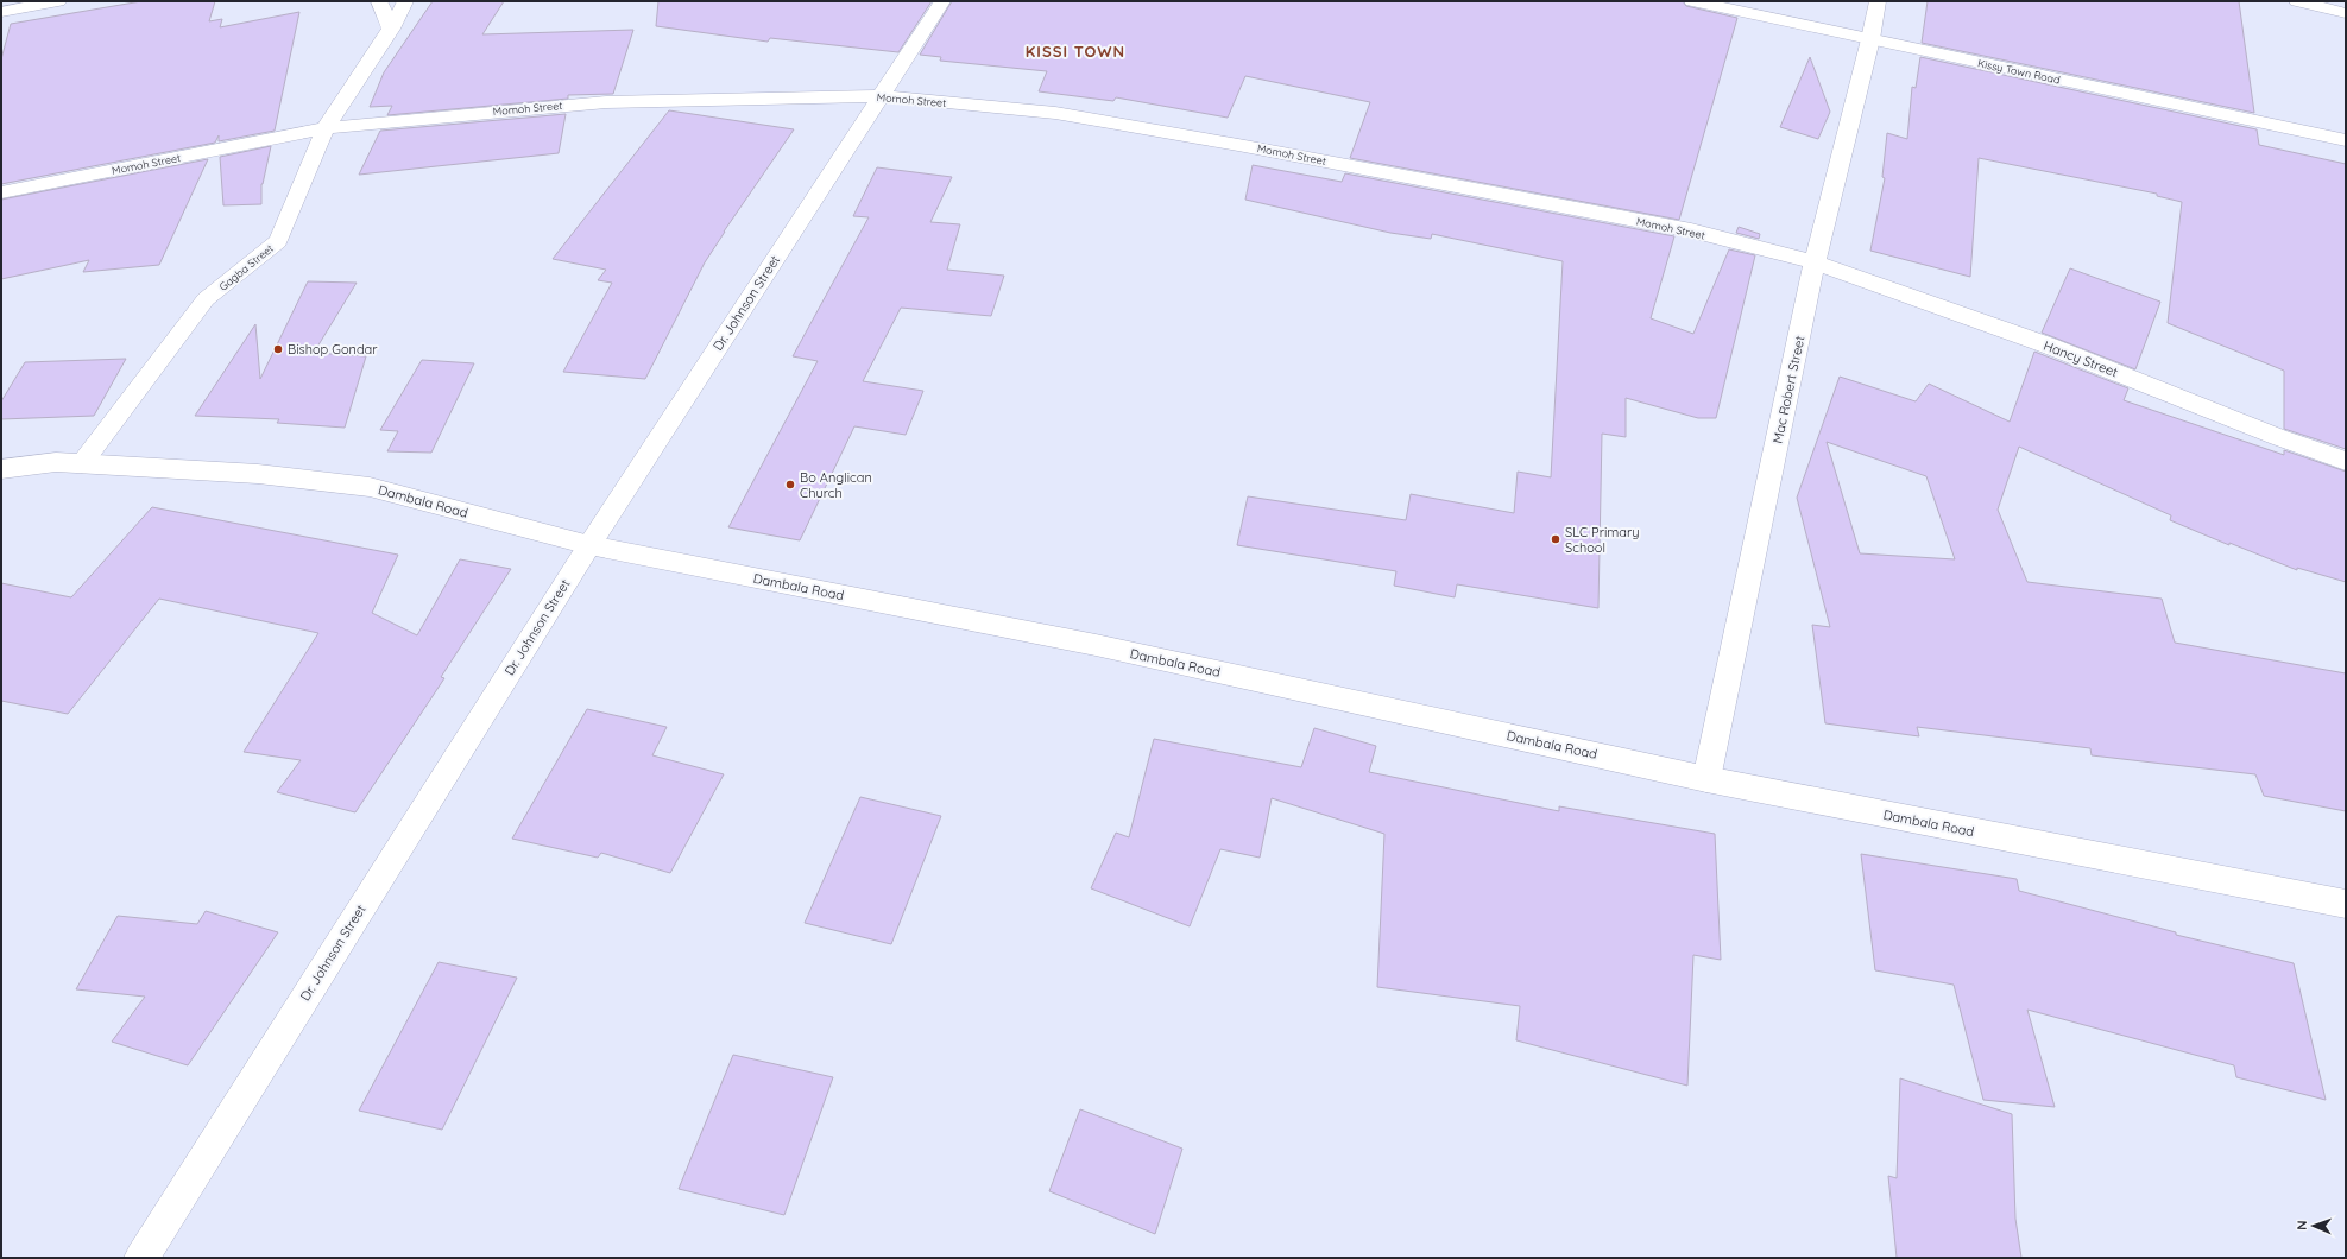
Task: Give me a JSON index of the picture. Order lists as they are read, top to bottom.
{
  "streets": {
    "street": [
      "Kissy Town Road",
      "Momoh Street",
      "Gagba Street",
      "Dr. Johnson Street",
      "Hancy Street",
      "Mac Robert Street",
      "Dambala Road"
    ]
  },
  "crossings": [
    ["Kissy Town Road", "Mac Robert Street"],
    ["Momoh Street", "Gagba Street"],
    ["Momoh Street", "Dr. Johnson Street"],
    ["Momoh Street", "Hancy Street"],
    ["Momoh Street", "Mac Robert Street"],
    ["Gagba Street", "Dambala Road"],
    ["Dr. Johnson Street", "Dambala Road"],
    ["Hancy Street", "Mac Robert Street"],
    ["Mac Robert Street", "Dambala Road"]
  ],
  "districts": ["KISSI TOWN"],
  "places": ["Bishop Gondar", "Bo Anglican Church", "SLC Primary School"],
  "north": "left"
}
